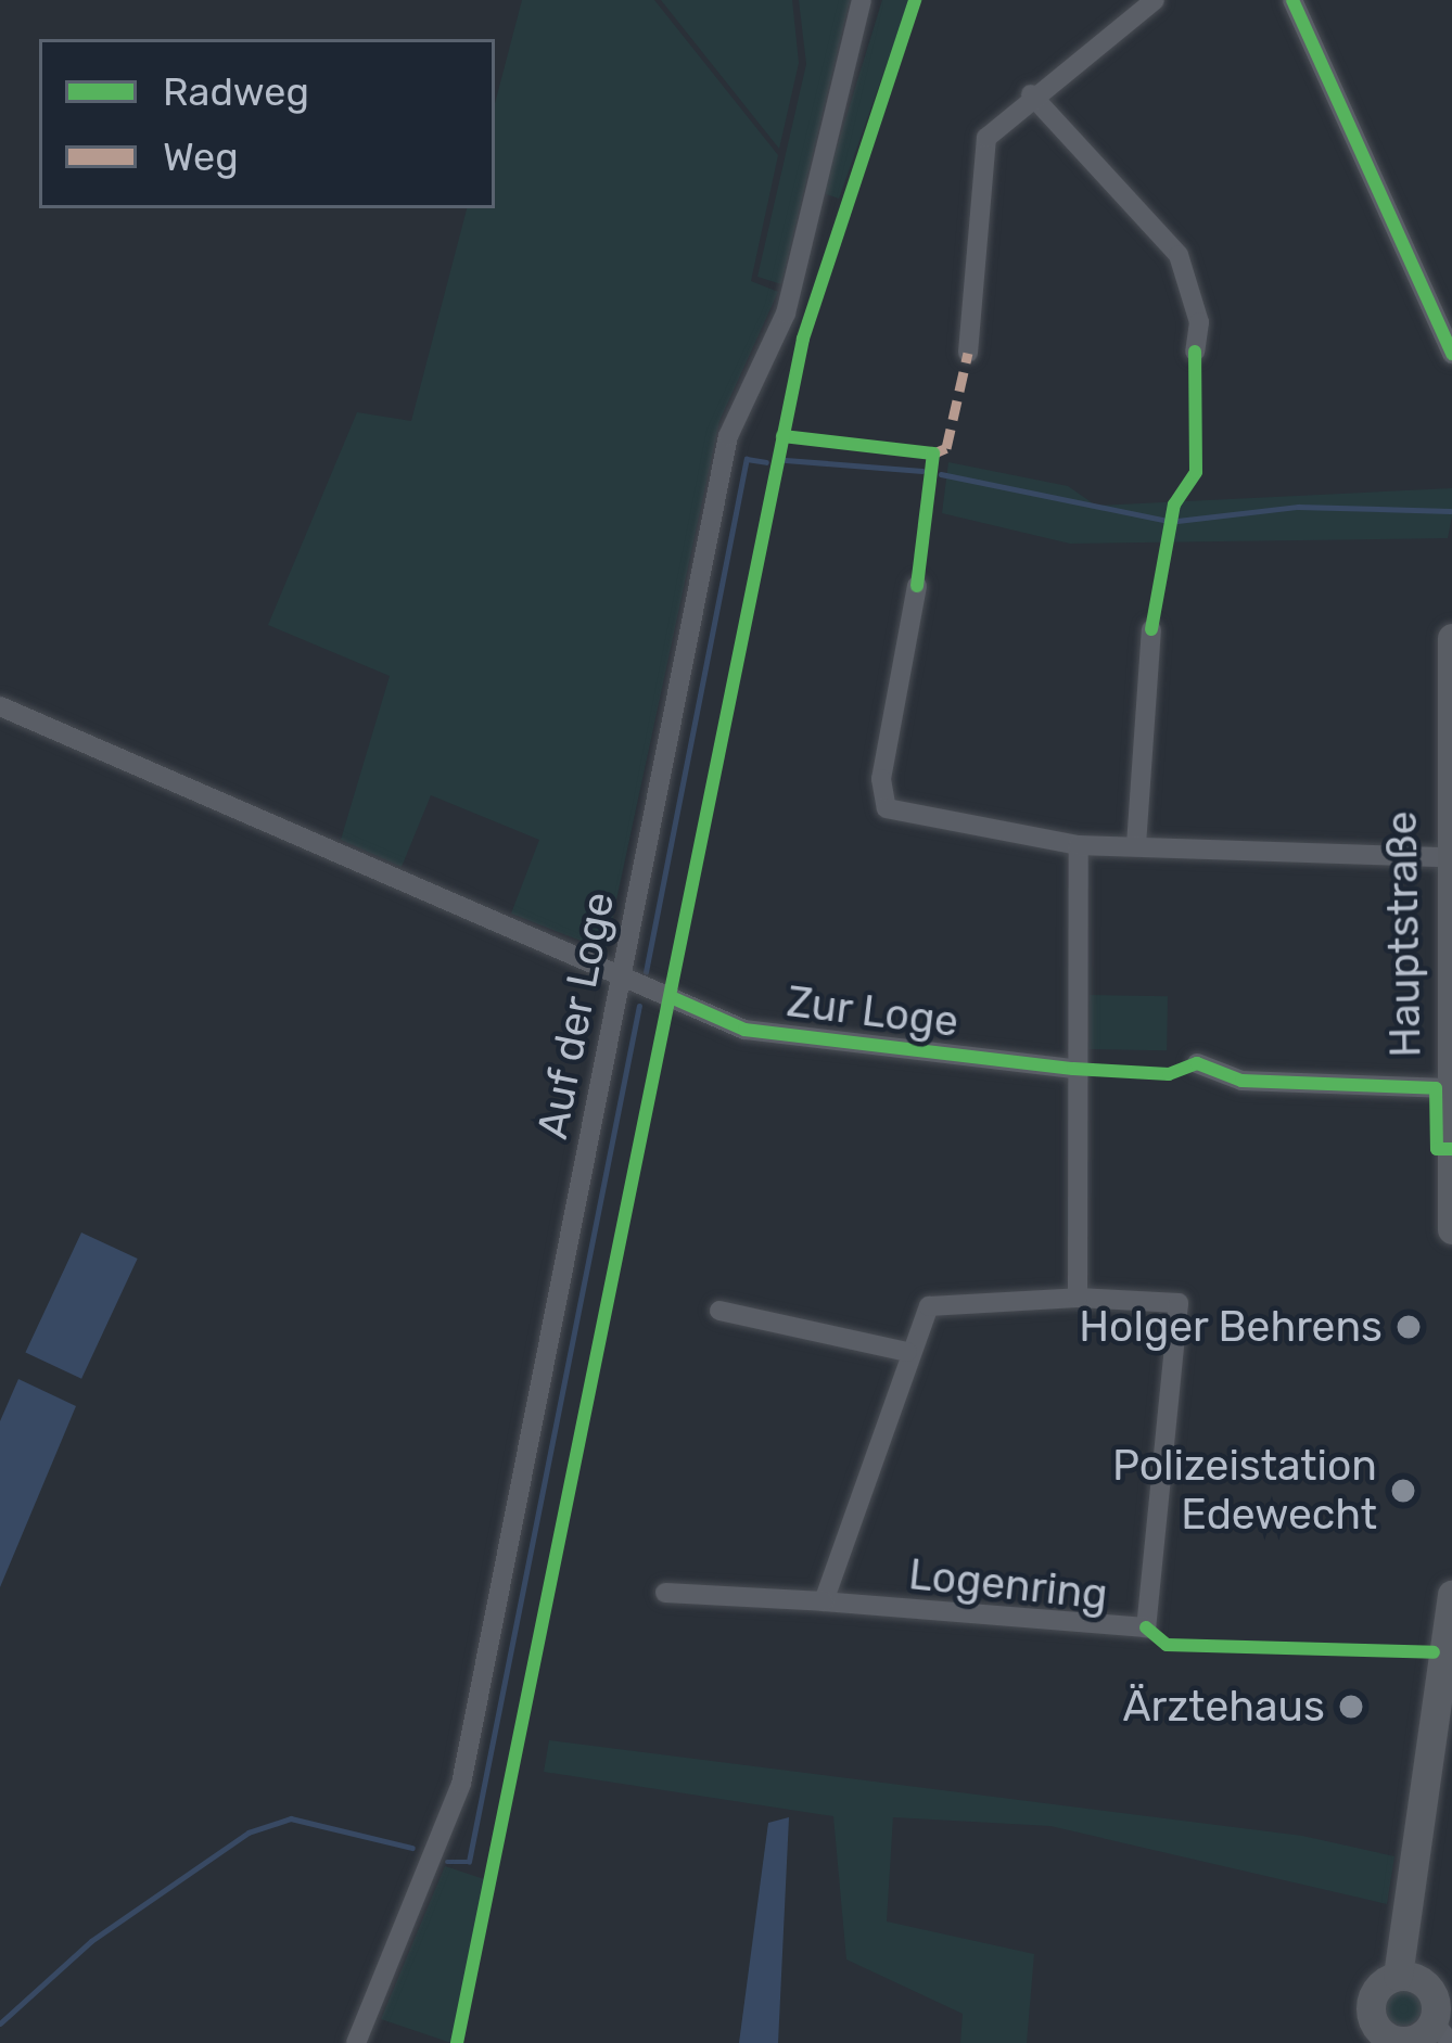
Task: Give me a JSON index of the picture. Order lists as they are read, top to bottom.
{
  "streets": {
    "main road": ["Hauptstraße"],
    "street": ["Zur Loge", "Auf der Loge", "Logenring"]
  },
  "crossings": [
    ["Zur Loge", "Auf der Loge"]
  ],
  "places": ["Holger Behrens", "Polizeistation Edewecht", "Ärztehaus"],
  "legend": ["Radweg", "Weg"]
}
